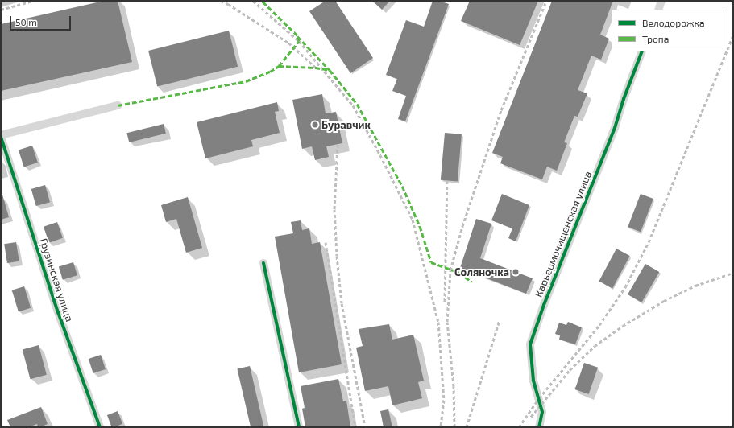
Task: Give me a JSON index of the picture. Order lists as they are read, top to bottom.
{
  "streets": {
    "street": ["Карьермочищенская улица", "Грузинская улица"]
  },
  "places": ["Буравчик", "Соляночка"],
  "legend": ["Велодорожка", "Тропа"],
  "scale_bar": "50 m"
}
